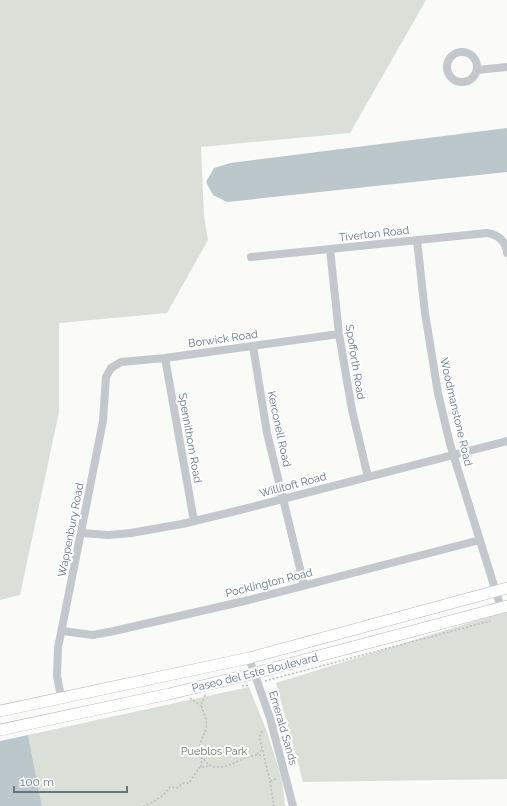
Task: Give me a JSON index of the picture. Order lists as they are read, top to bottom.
{
  "streets": {
    "main road": ["Paseo del Este Boulevard"],
    "street": [
      "Tiverton Road",
      "Borwick Road",
      "Spofforth Road",
      "Woodmanstone Road",
      "Kerconell Road",
      "Spennithorn Road",
      "Willitoft Road",
      "Wappenbury Road",
      "Pocklington Road",
      "Emerald Sands"
    ]
  },
  "crossings": [
    ["Tiverton Road", "Spofforth Road"],
    ["Tiverton Road", "Woodmanstone Road"],
    ["Borwick Road", "Spofforth Road"],
    ["Borwick Road", "Kerconell Road"],
    ["Borwick Road", "Spennithorn Road"],
    ["Borwick Road", "Wappenbury Road"],
    ["Spofforth Road", "Willitoft Road"],
    ["Woodmanstone Road", "Willitoft Road"],
    ["Woodmanstone Road", "Pocklington Road"],
    ["Woodmanstone Road", "Paseo del Este Boulevard"],
    ["Kerconell Road", "Willitoft Road"],
    ["Kerconell Road", "Pocklington Road"],
    ["Spennithorn Road", "Willitoft Road"],
    ["Willitoft Road", "Wappenbury Road"],
    ["Wappenbury Road", "Pocklington Road"],
    ["Wappenbury Road", "Paseo del Este Boulevard"],
    ["Paseo del Este Boulevard", "Emerald Sands"]
  ],
  "parks": ["Pueblos Park"],
  "scale_bar": "100 m"
}
